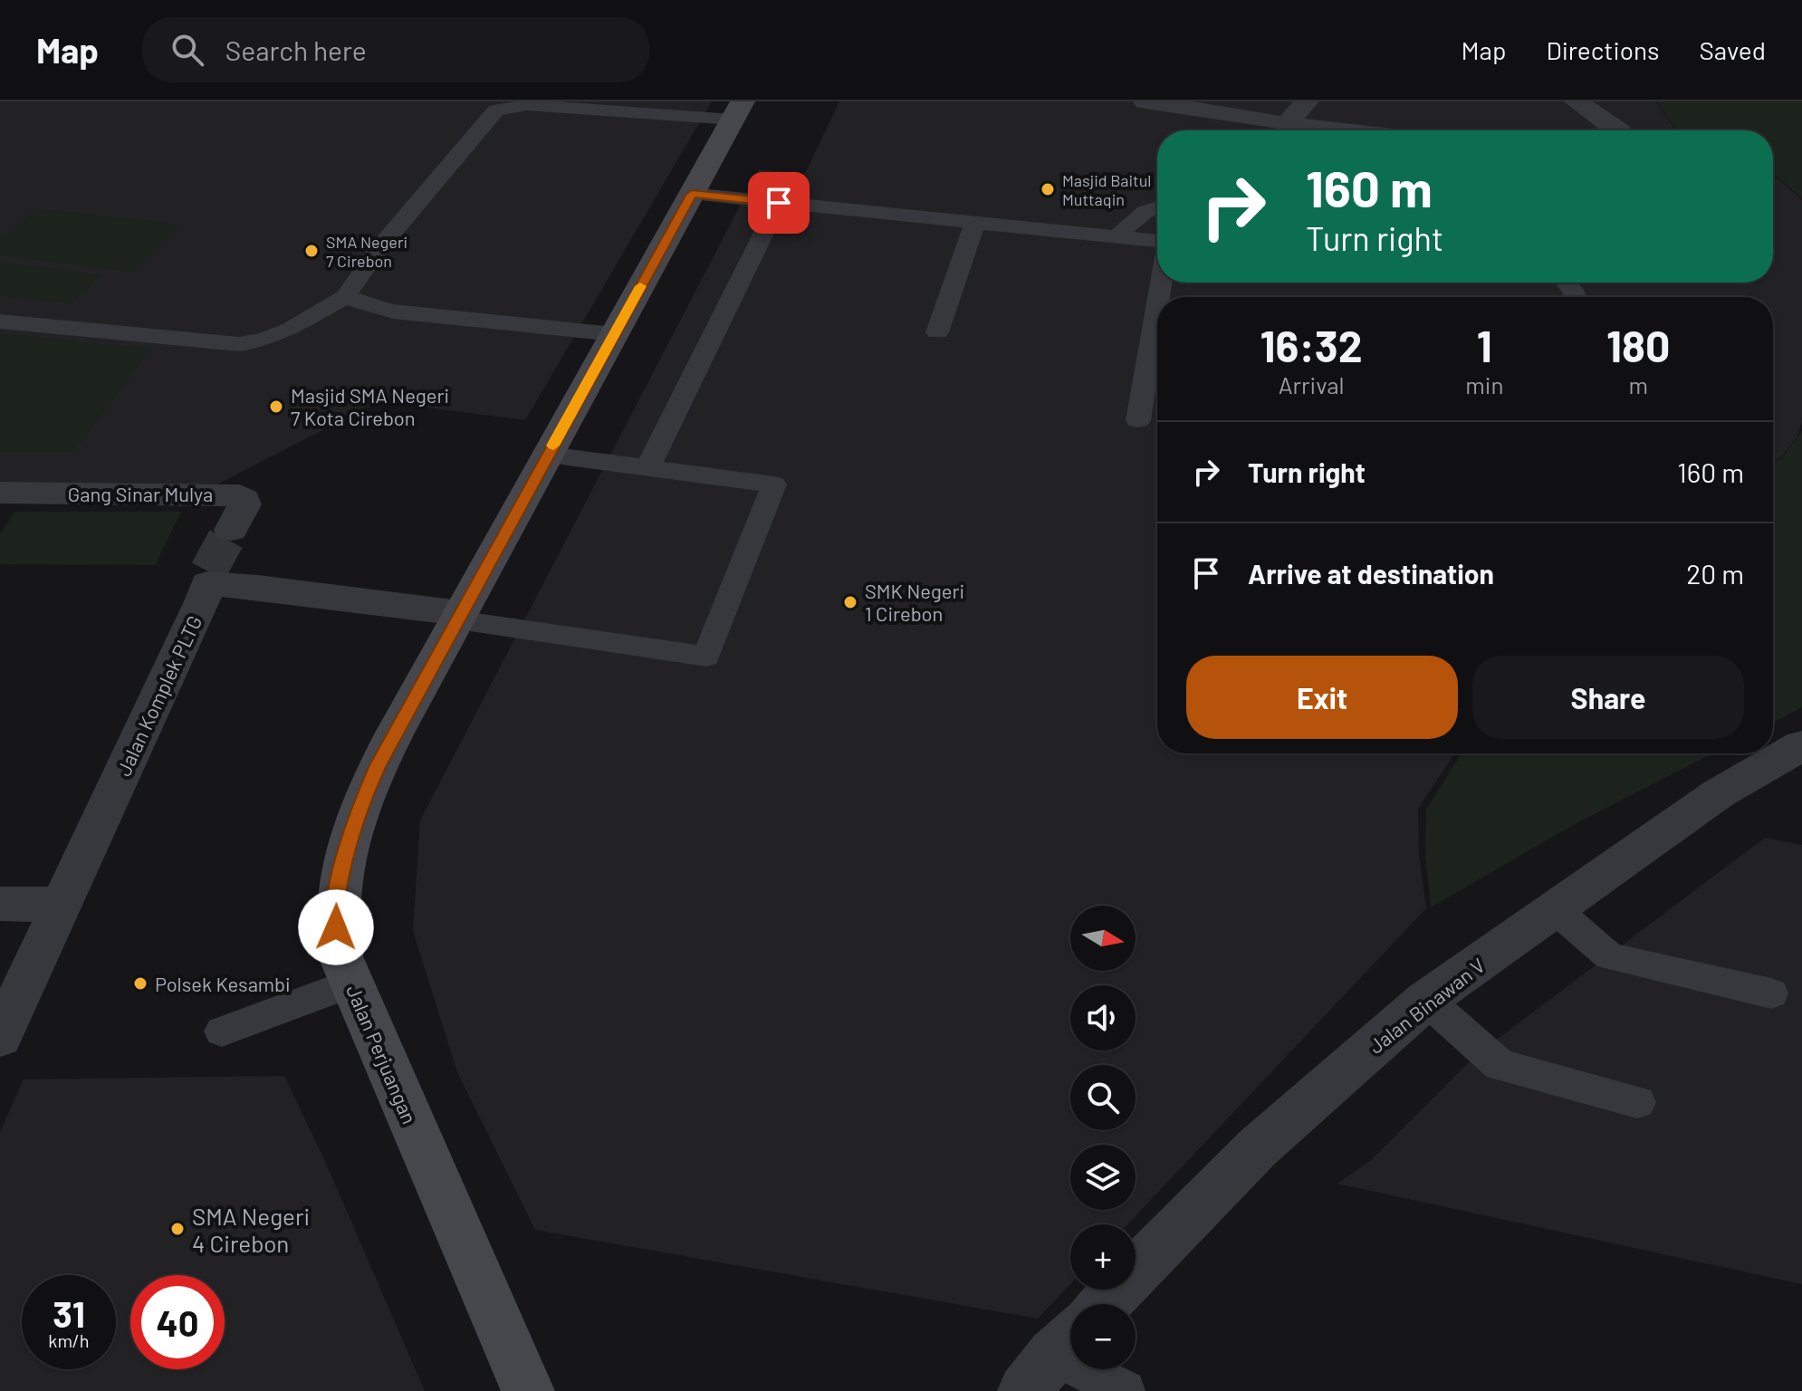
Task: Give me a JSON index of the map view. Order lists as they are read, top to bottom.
{
  "streets": {
    "street": [
      "Gang Sinar Mulya",
      "Jalan Komplek PLTG",
      "Jalan Binawan V",
      "Jalan Perjuangan"
    ]
  },
  "crossings": [
    ["Jalan Komplek PLTG", "Jalan Perjuangan"]
  ],
  "places": [
    "Masjid Baitul Muttaqin",
    "SMA Negeri 7 Cirebon",
    "Masjid SMA Negeri 7 Kota Cirebon",
    "SMK Negeri 1 Cirebon",
    "Polsek Kesambi",
    "SMA Negeri 4 Cirebon"
  ],
  "north": "right",
  "page": {
    "header": "Map",
    "search": "Search here",
    "nav": ["Map", "Directions", "Saved"],
    "turn": ["160 m", "Turn right"],
    "eta": [
      "16:32",
      "Arrival",
      "1",
      "min",
      "180",
      "m"
    ],
    "list": [
      {
        "name": "Turn right",
        "value": "160 m"
      },
      {
        "name": "Arrive at destination",
        "value": "20 m"
      }
    ],
    "buttons": ["Exit", "Share"],
    "map_buttons": ["+", "−"],
    "speed": "31 km/h",
    "limit": "40"
  }
}
